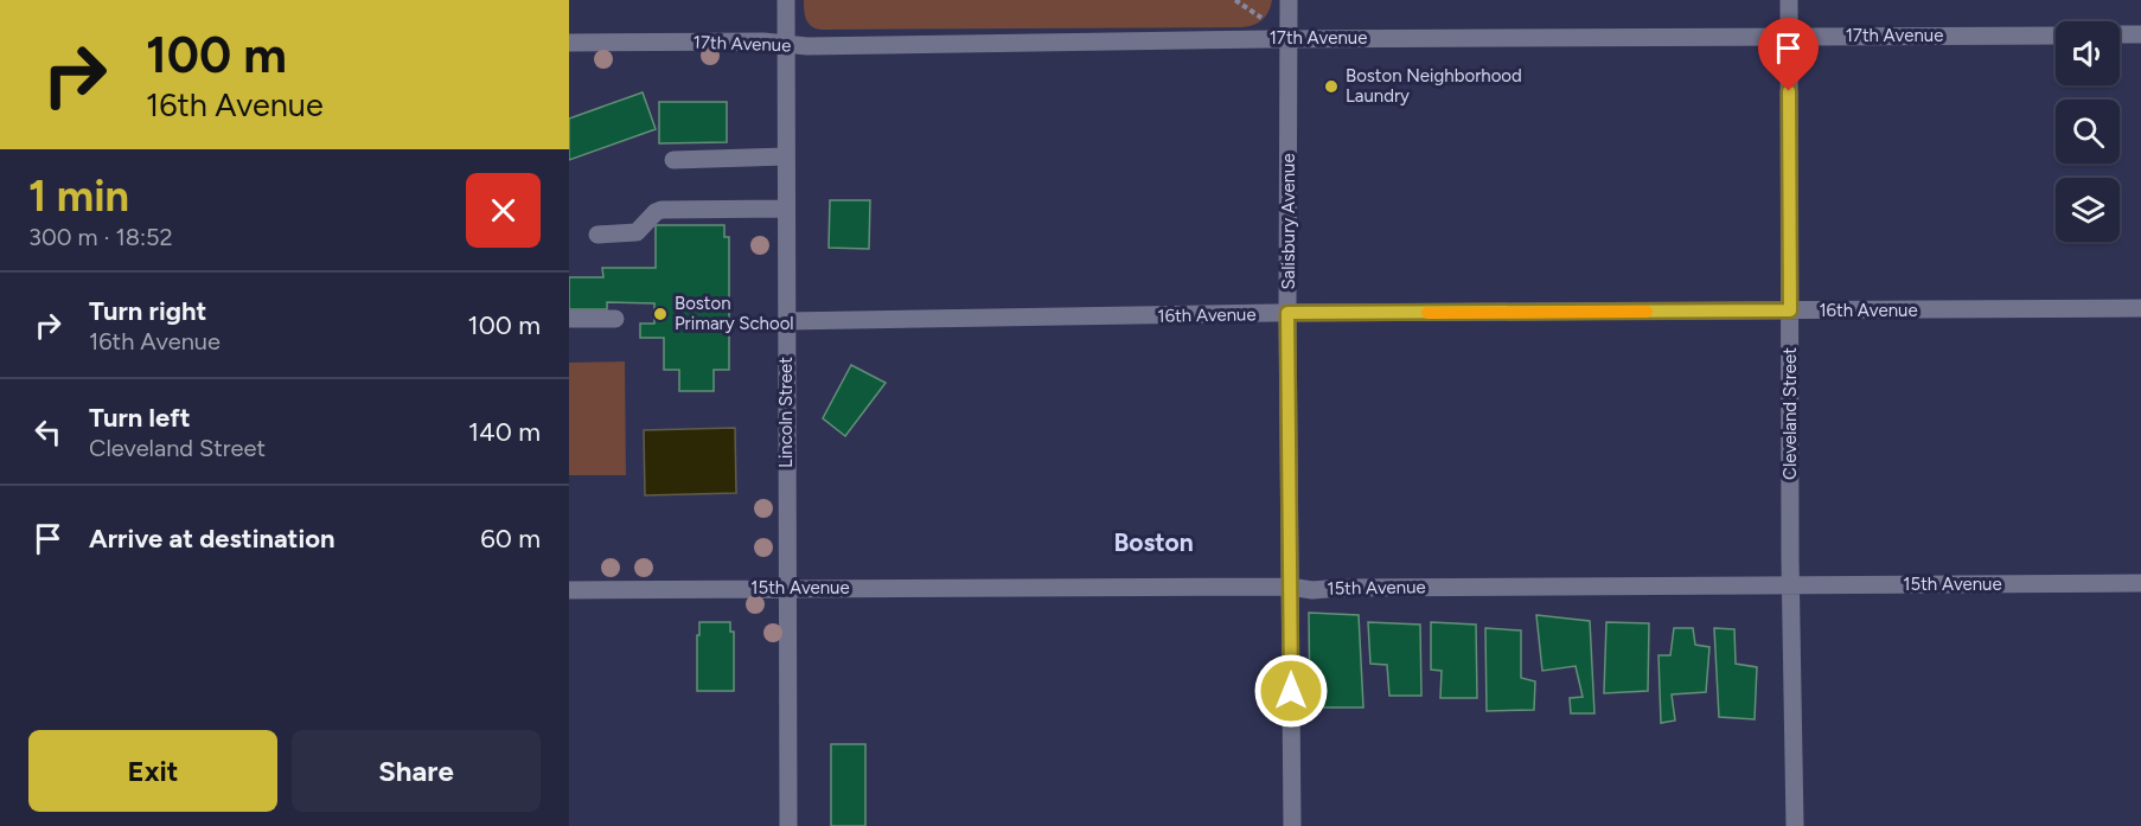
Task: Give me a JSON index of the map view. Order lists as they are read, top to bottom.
{
  "streets": {
    "street": [
      "17th Avenue",
      "Salisbury Avenue",
      "16th Avenue",
      "Lincoln Street",
      "Cleveland Street",
      "15th Avenue"
    ]
  },
  "crossings": [
    ["17th Avenue", "Salisbury Avenue"],
    ["17th Avenue", "Lincoln Street"],
    ["17th Avenue", "Cleveland Street"],
    ["Salisbury Avenue", "16th Avenue"],
    ["Salisbury Avenue", "15th Avenue"],
    ["16th Avenue", "Lincoln Street"],
    ["16th Avenue", "Cleveland Street"],
    ["Lincoln Street", "15th Avenue"],
    ["Cleveland Street", "15th Avenue"]
  ],
  "districts": ["Boston"],
  "places": ["Boston Neighborhood Laundry", "Boston Primary School"],
  "page": {
    "turn": ["100 m", "16th Avenue"],
    "heading": ["1 min", "300 m · 18:52"],
    "list": [
      {
        "name": "Turn right",
        "note": "16th Avenue",
        "value": "100 m"
      },
      {
        "name": "Turn left",
        "note": "Cleveland Street",
        "value": "140 m"
      },
      {
        "name": "Arrive at destination",
        "value": "60 m"
      }
    ],
    "buttons": ["Exit", "Share"]
  }
}
